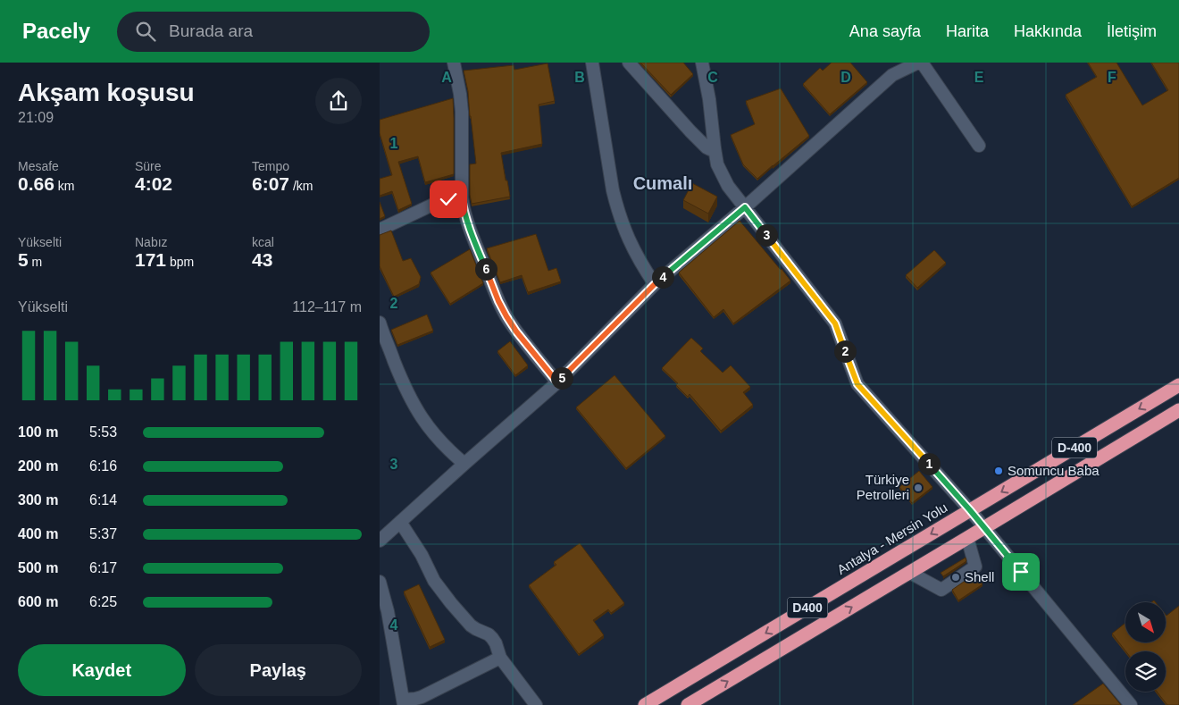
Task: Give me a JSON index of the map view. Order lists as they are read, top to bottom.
{
  "streets": {
    "highway": ["D-400", "Antalya - Mersin Yolu", "D400"]
  },
  "districts": ["Cumalı"],
  "places": ["Somuncu Baba", "Türkiye Petrolleri", "Shell"],
  "north": "bottom right",
  "page": {
    "header": "Pacely",
    "search": "Burada ara",
    "nav": [
      "Ana sayfa",
      "Harita",
      "Hakkında",
      "İletişim"
    ],
    "heading": ["Akşam koşusu", "21:09"],
    "stats": [
      ["Mesafe", "0.66 km"],
      ["Süre", "4:02"],
      ["Tempo", "6:07 /km"],
      ["Yükselti", "5 m"],
      ["Nabız", "171 bpm"],
      ["kcal", "43"]
    ],
    "pins": [
      "3",
      "6",
      "4",
      "2",
      "5",
      "1"
    ],
    "chart": ["Yükselti", "112–117 m"],
    "list": [
      {
        "name": "100 m",
        "note": "5:53"
      },
      {
        "name": "200 m",
        "note": "6:16"
      },
      {
        "name": "300 m",
        "note": "6:14"
      },
      {
        "name": "400 m",
        "note": "5:37"
      },
      {
        "name": "500 m",
        "note": "6:17"
      },
      {
        "name": "600 m",
        "note": "6:25"
      }
    ],
    "buttons": ["Kaydet", "Paylaş"]
  },
  "grid": {
    "columns": [
      "A",
      "B",
      "C",
      "D",
      "E",
      "F"
    ],
    "rows": [
      "1",
      "2",
      "3",
      "4"
    ]
  }
}
